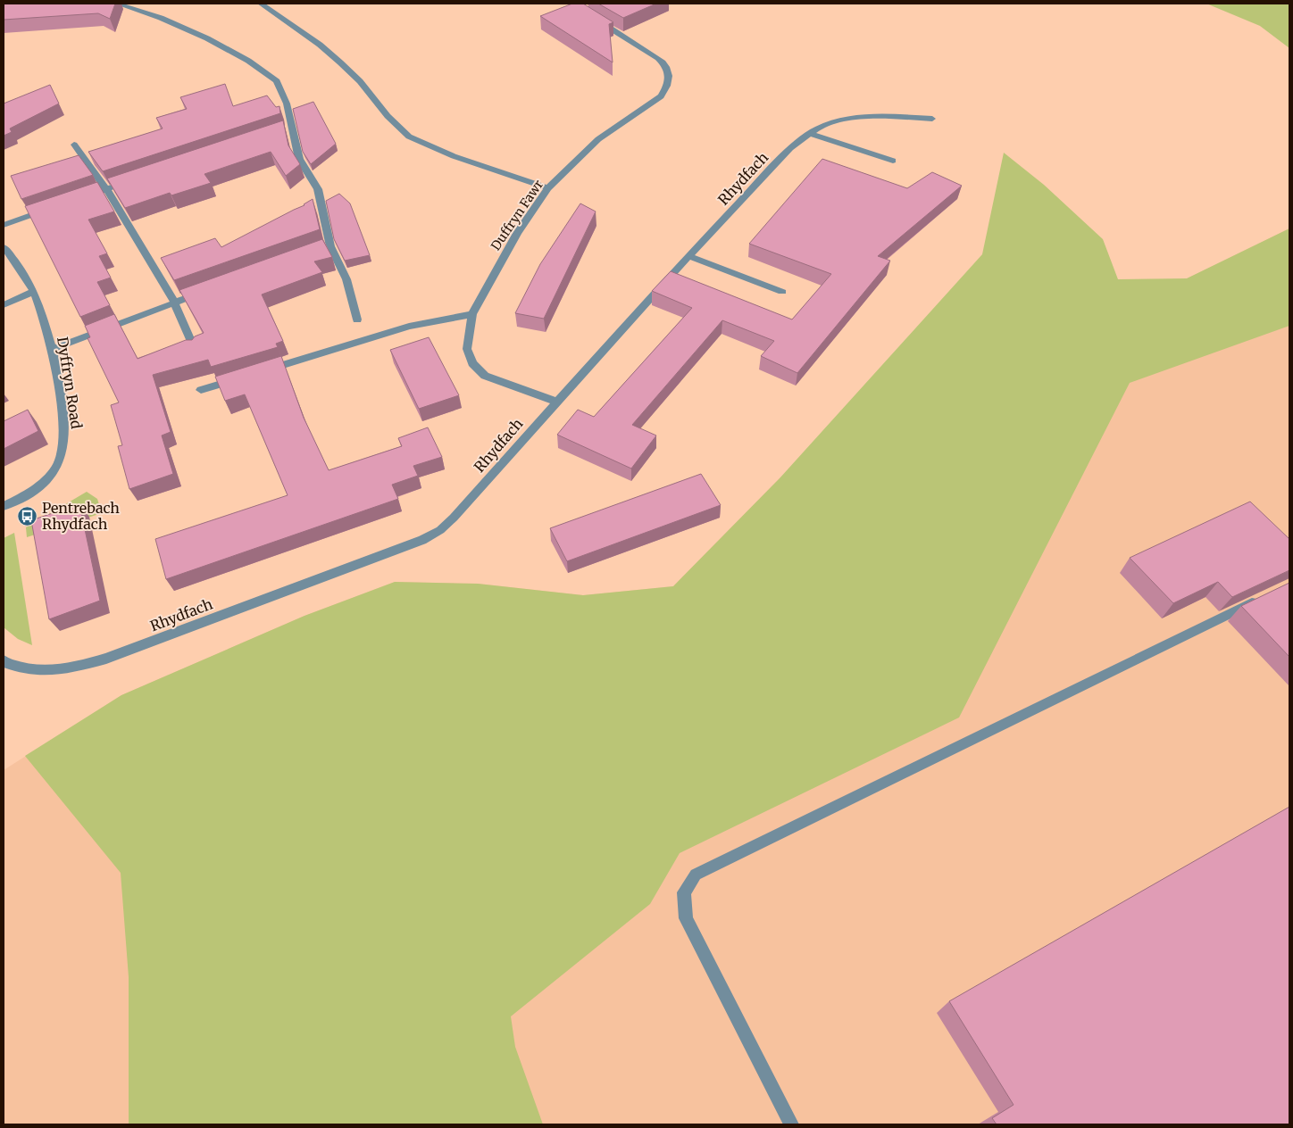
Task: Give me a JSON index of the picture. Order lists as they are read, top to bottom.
{
  "streets": {
    "street": ["Rhydfach", "Duffryn Fawr", "Dyffryn Road"]
  },
  "crossings": [
    ["Rhydfach", "Duffryn Fawr"]
  ],
  "places": {
    "bus stop": ["Pentrebach Rhydfach"]
  }
}
